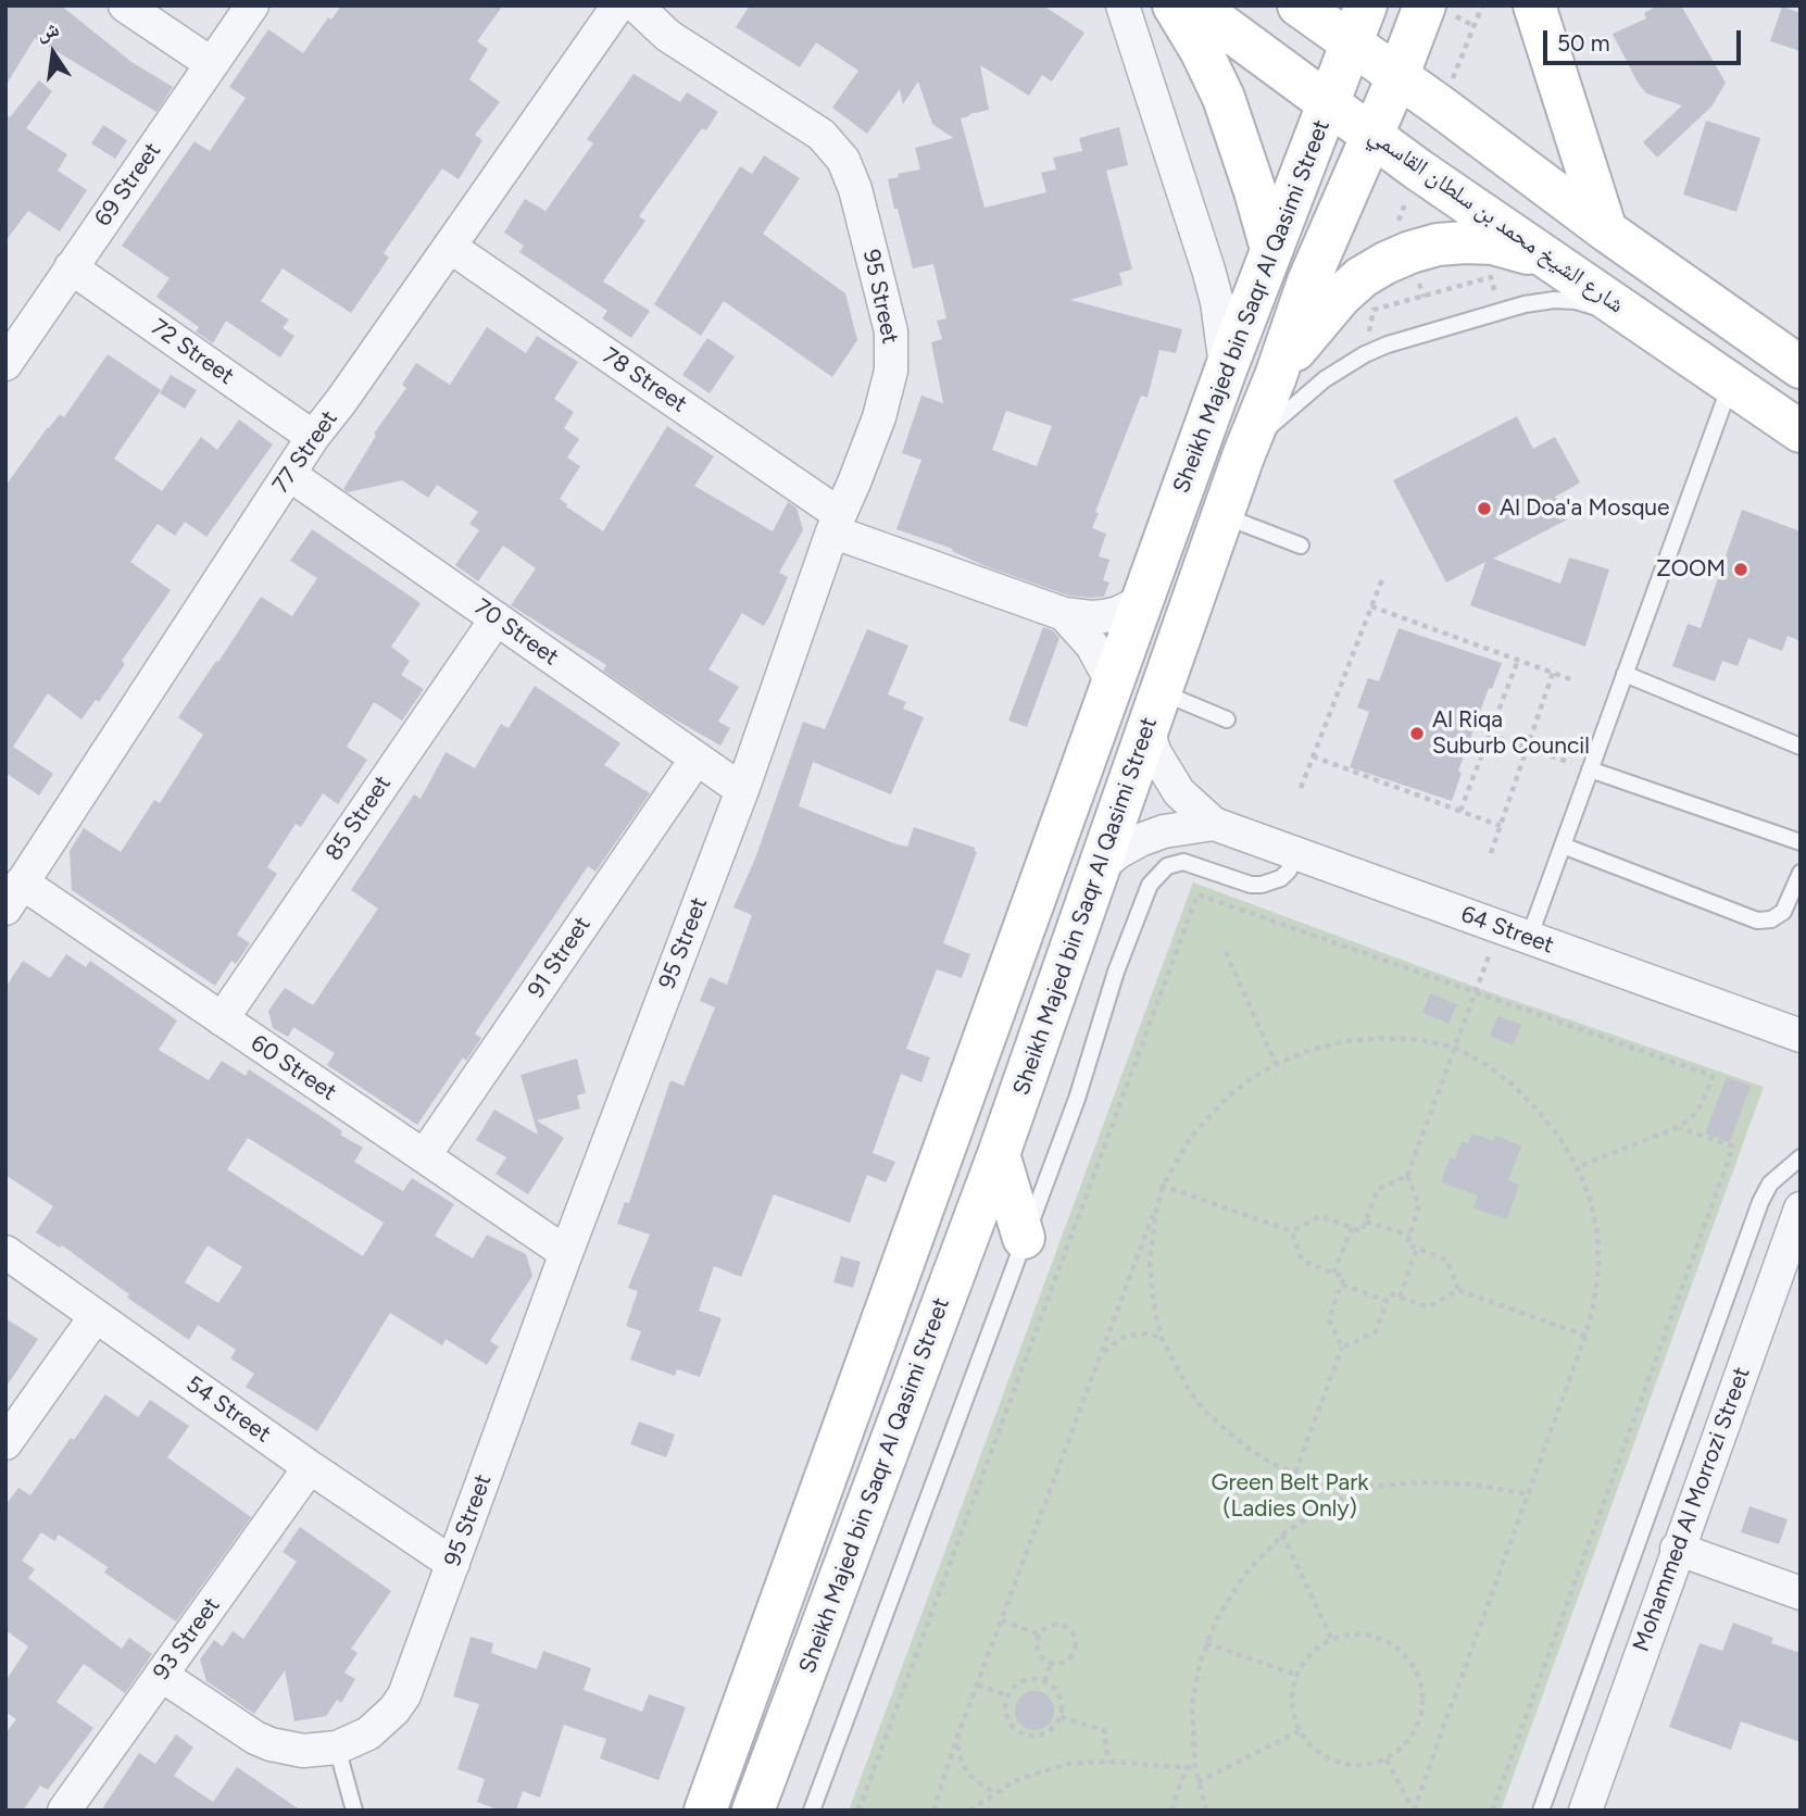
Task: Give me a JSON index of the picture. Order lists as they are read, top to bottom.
{
  "streets": {
    "main road": ["شارع الشيخ محمد بن سلطان القاسمي", "Sheikh Majed bin Saqr Al Qasimi Street"],
    "street": [
      "69 Street",
      "95 Street",
      "72 Street",
      "78 Street",
      "77 Street",
      "70 Street",
      "85 Street",
      "64 Street",
      "91 Street",
      "60 Street",
      "54 Street",
      "Mohammed Al Morrozi Street",
      "93 Street"
    ]
  },
  "crossings": [
    ["69 Street", "72 Street"],
    ["شارع الشيخ محمد بن سلطان القاسمي", "Sheikh Majed bin Saqr Al Qasimi Street"],
    ["95 Street", "78 Street"],
    ["95 Street", "70 Street"],
    ["95 Street", "60 Street"],
    ["95 Street", "54 Street"],
    ["95 Street", "93 Street"],
    ["Sheikh Majed bin Saqr Al Qasimi Street", "64 Street"],
    ["72 Street", "77 Street"],
    ["78 Street", "77 Street"],
    ["77 Street", "70 Street"],
    ["77 Street", "60 Street"],
    ["70 Street", "85 Street"],
    ["70 Street", "91 Street"],
    ["85 Street", "60 Street"],
    ["91 Street", "60 Street"],
    ["54 Street", "93 Street"]
  ],
  "parks": ["Green Belt Park (Ladies Only)"],
  "places": ["Al Doa'a Mosque", "ZOOM", "Al Riqa Suburb Council"],
  "scale_bar": "50 m",
  "north": "top"
}
